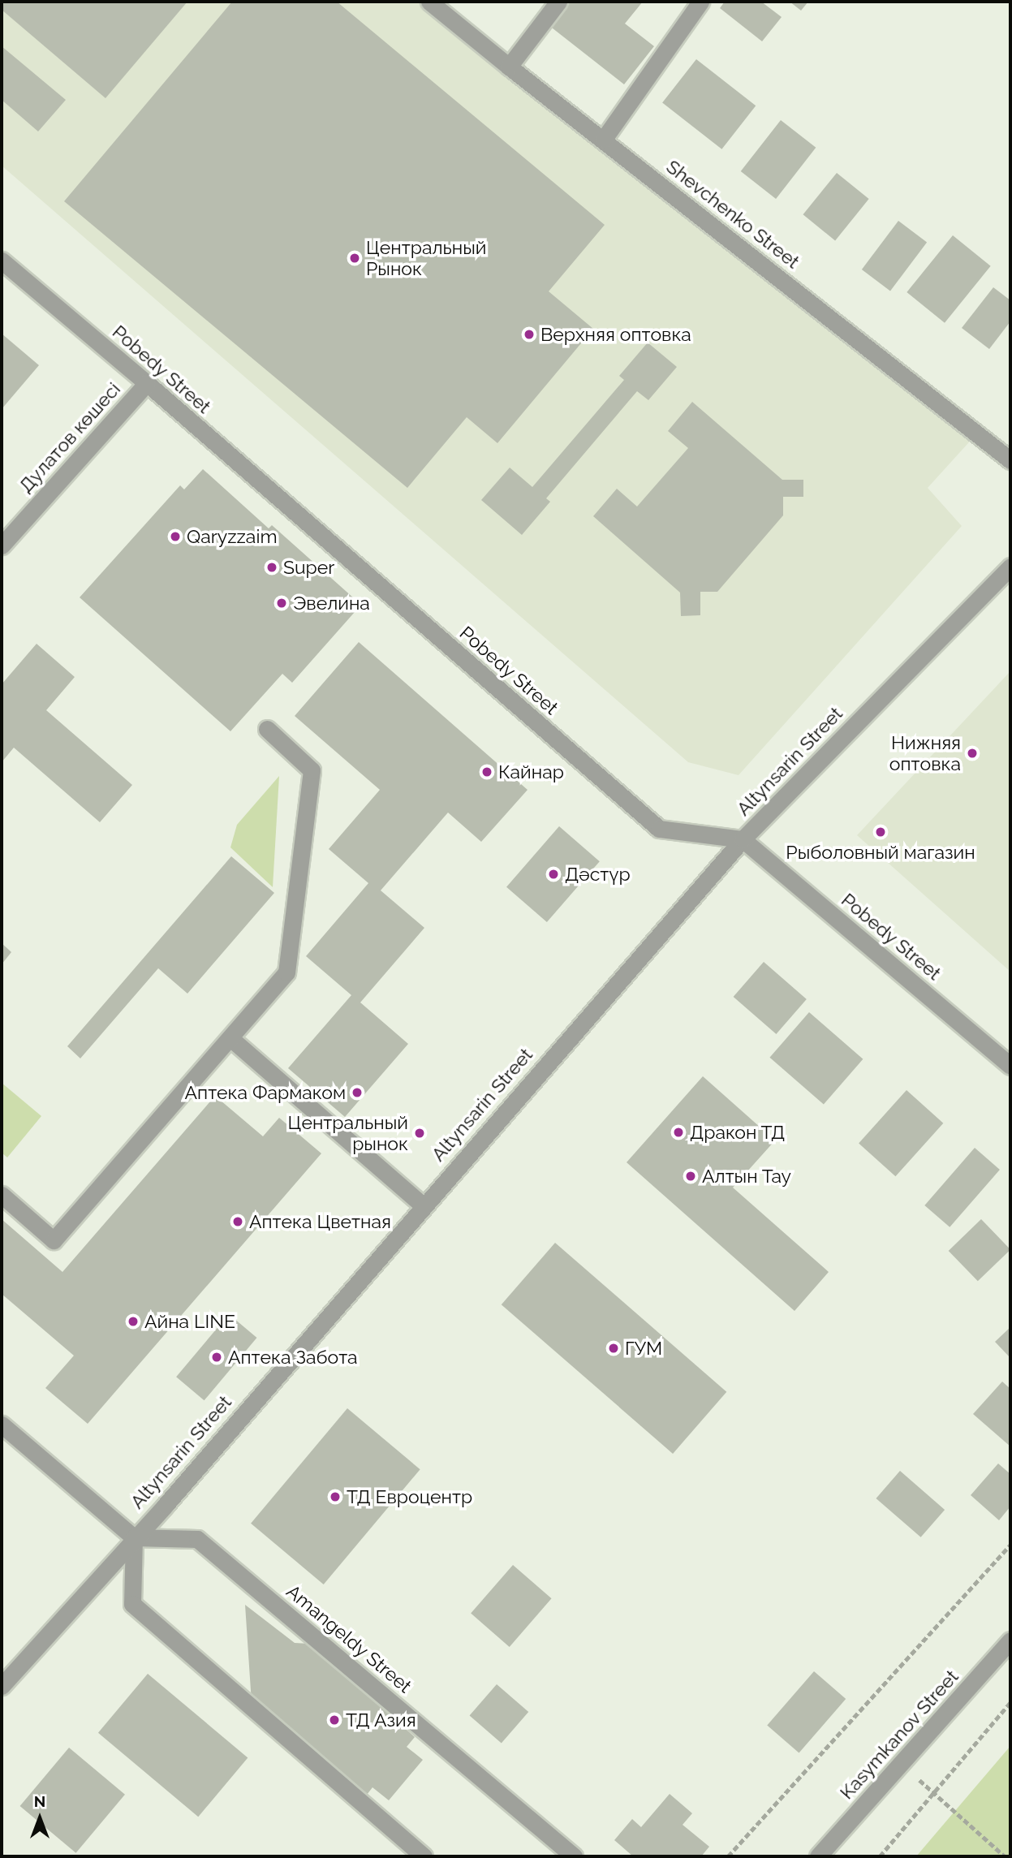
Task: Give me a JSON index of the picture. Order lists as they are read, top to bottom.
{
  "streets": {
    "street": [
      "Shevchenko Street",
      "Pobedy Street",
      "Дулатов көшесі",
      "Altynsarin Street",
      "Amangeldy Street",
      "Kasymkanov Street"
    ]
  },
  "crossings": [
    ["Pobedy Street", "Дулатов көшесі"],
    ["Pobedy Street", "Altynsarin Street"],
    ["Altynsarin Street", "Amangeldy Street"]
  ],
  "places": [
    "Центральный Рынок",
    "Верхняя оптовка",
    "Qaryzzaim",
    "Super",
    "Эвелина",
    "Нижняя оптовка",
    "Кайнар",
    "Рыболовный магазин",
    "Дәстүр",
    "Аптека Фармаком",
    "Дракон ТД",
    "Центральный рынок",
    "Алтын Тау",
    "Аптека Цветная",
    "Айна LINE",
    "ГУМ",
    "Аптека Забота",
    "ТД Евроцентр",
    "ТД Азия"
  ],
  "north": "top"
}
